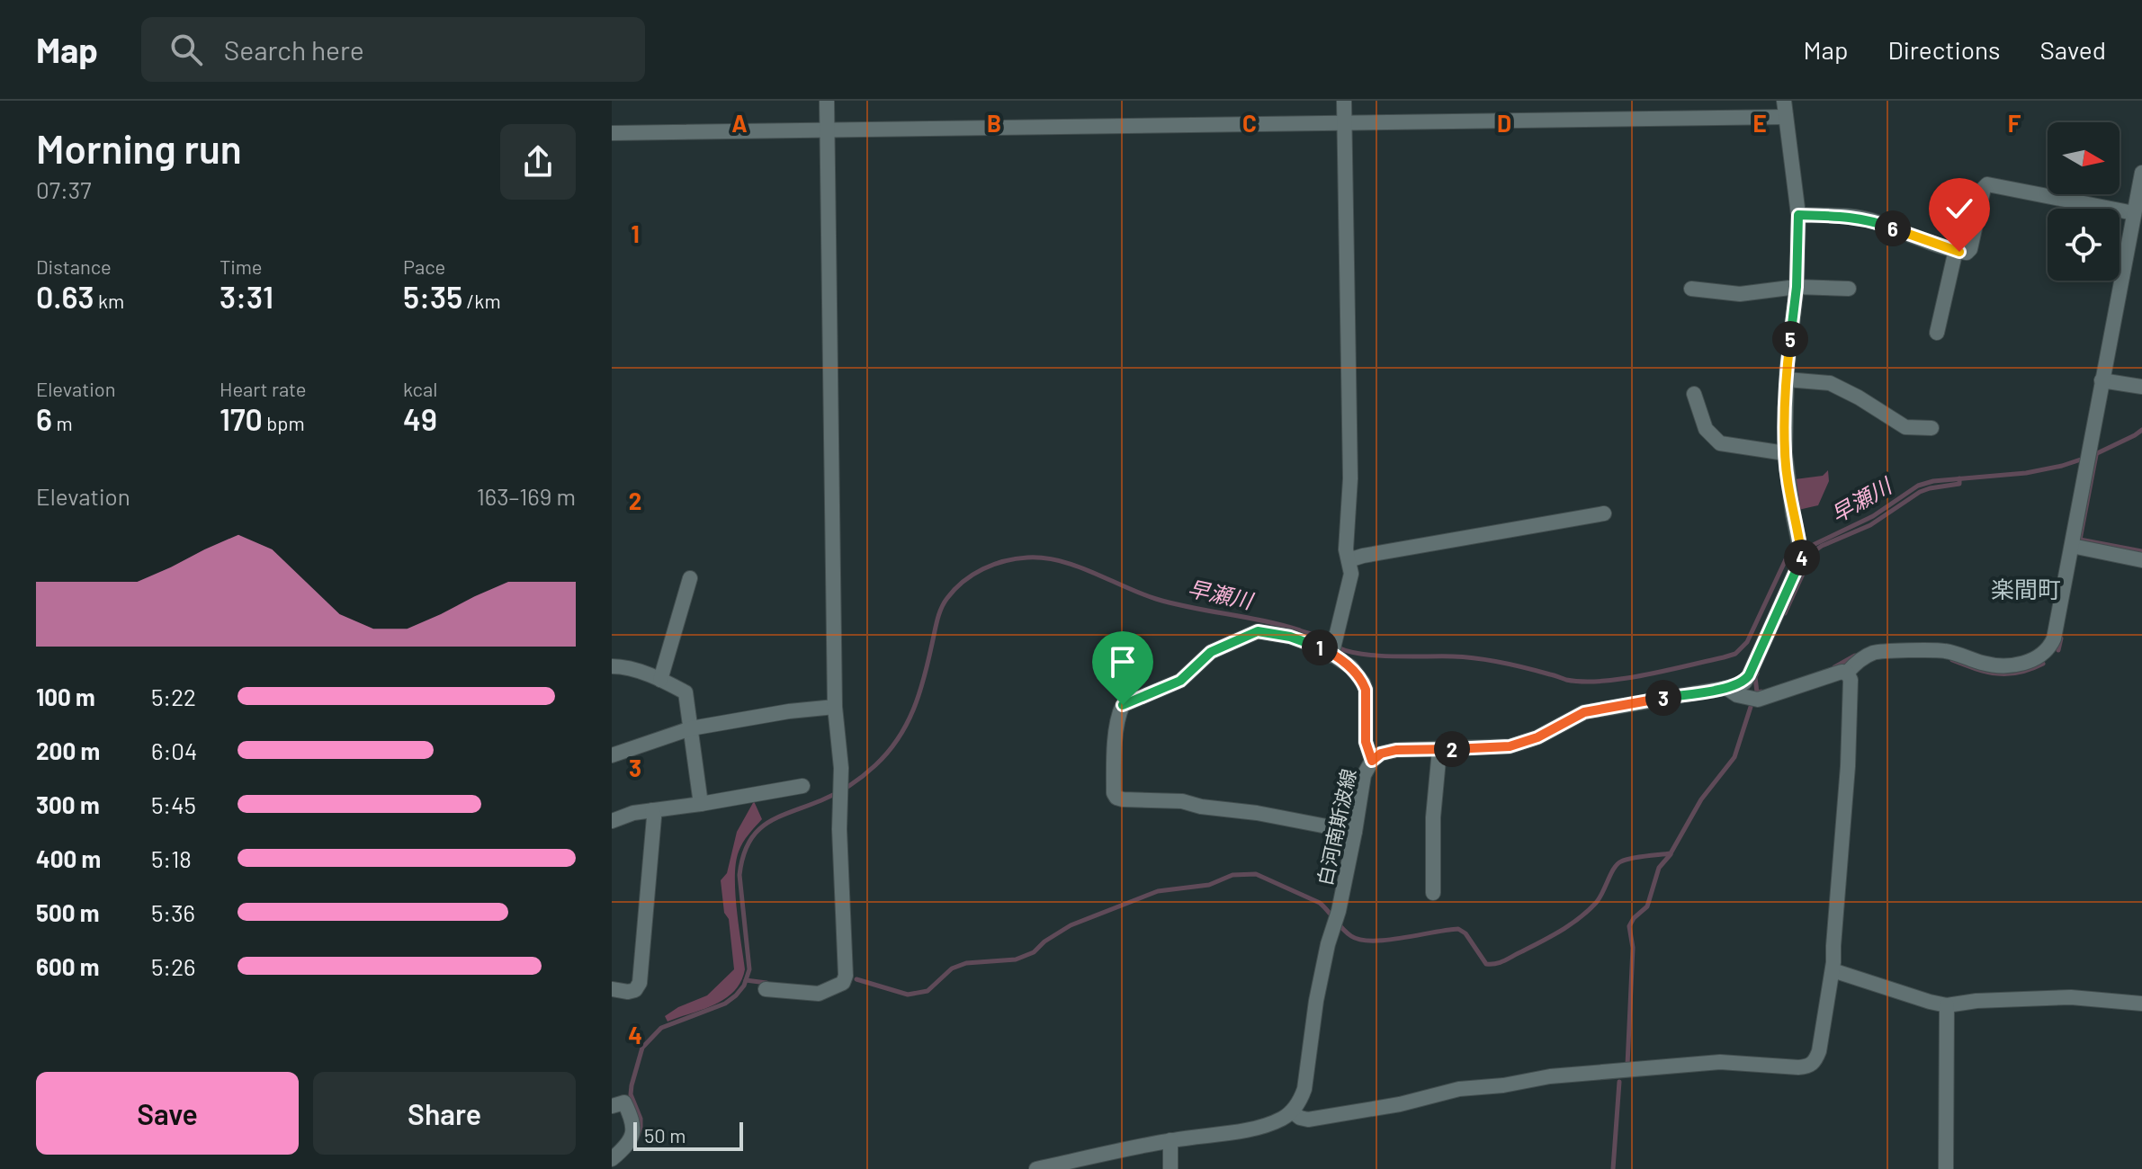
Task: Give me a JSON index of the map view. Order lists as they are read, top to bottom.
{
  "streets": {
    "street": ["白河南斯波線"]
  },
  "districts": ["楽間町"],
  "water": ["早瀬川"],
  "scale_bar": "50 m",
  "north": "right",
  "page": {
    "header": "Map",
    "search": "Search here",
    "nav": ["Map", "Directions", "Saved"],
    "heading": ["Morning run", "07:37"],
    "pins": [
      "6",
      "5",
      "4",
      "1",
      "3",
      "2"
    ],
    "stats": [
      ["Distance", "0.63 km"],
      ["Time", "3:31"],
      ["Pace", "5:35 /km"],
      ["Elevation", "6 m"],
      ["Heart rate", "170 bpm"],
      ["kcal", "49"]
    ],
    "chart": ["Elevation", "163–169 m"],
    "list": [
      {
        "name": "100 m",
        "note": "5:22"
      },
      {
        "name": "200 m",
        "note": "6:04"
      },
      {
        "name": "300 m",
        "note": "5:45"
      },
      {
        "name": "400 m",
        "note": "5:18"
      },
      {
        "name": "500 m",
        "note": "5:36"
      },
      {
        "name": "600 m",
        "note": "5:26"
      }
    ],
    "buttons": ["Save", "Share"],
    "scale": "50 m"
  },
  "grid": {
    "columns": [
      "A",
      "B",
      "C",
      "D",
      "E",
      "F"
    ],
    "rows": [
      "1",
      "2",
      "3",
      "4"
    ]
  }
}
